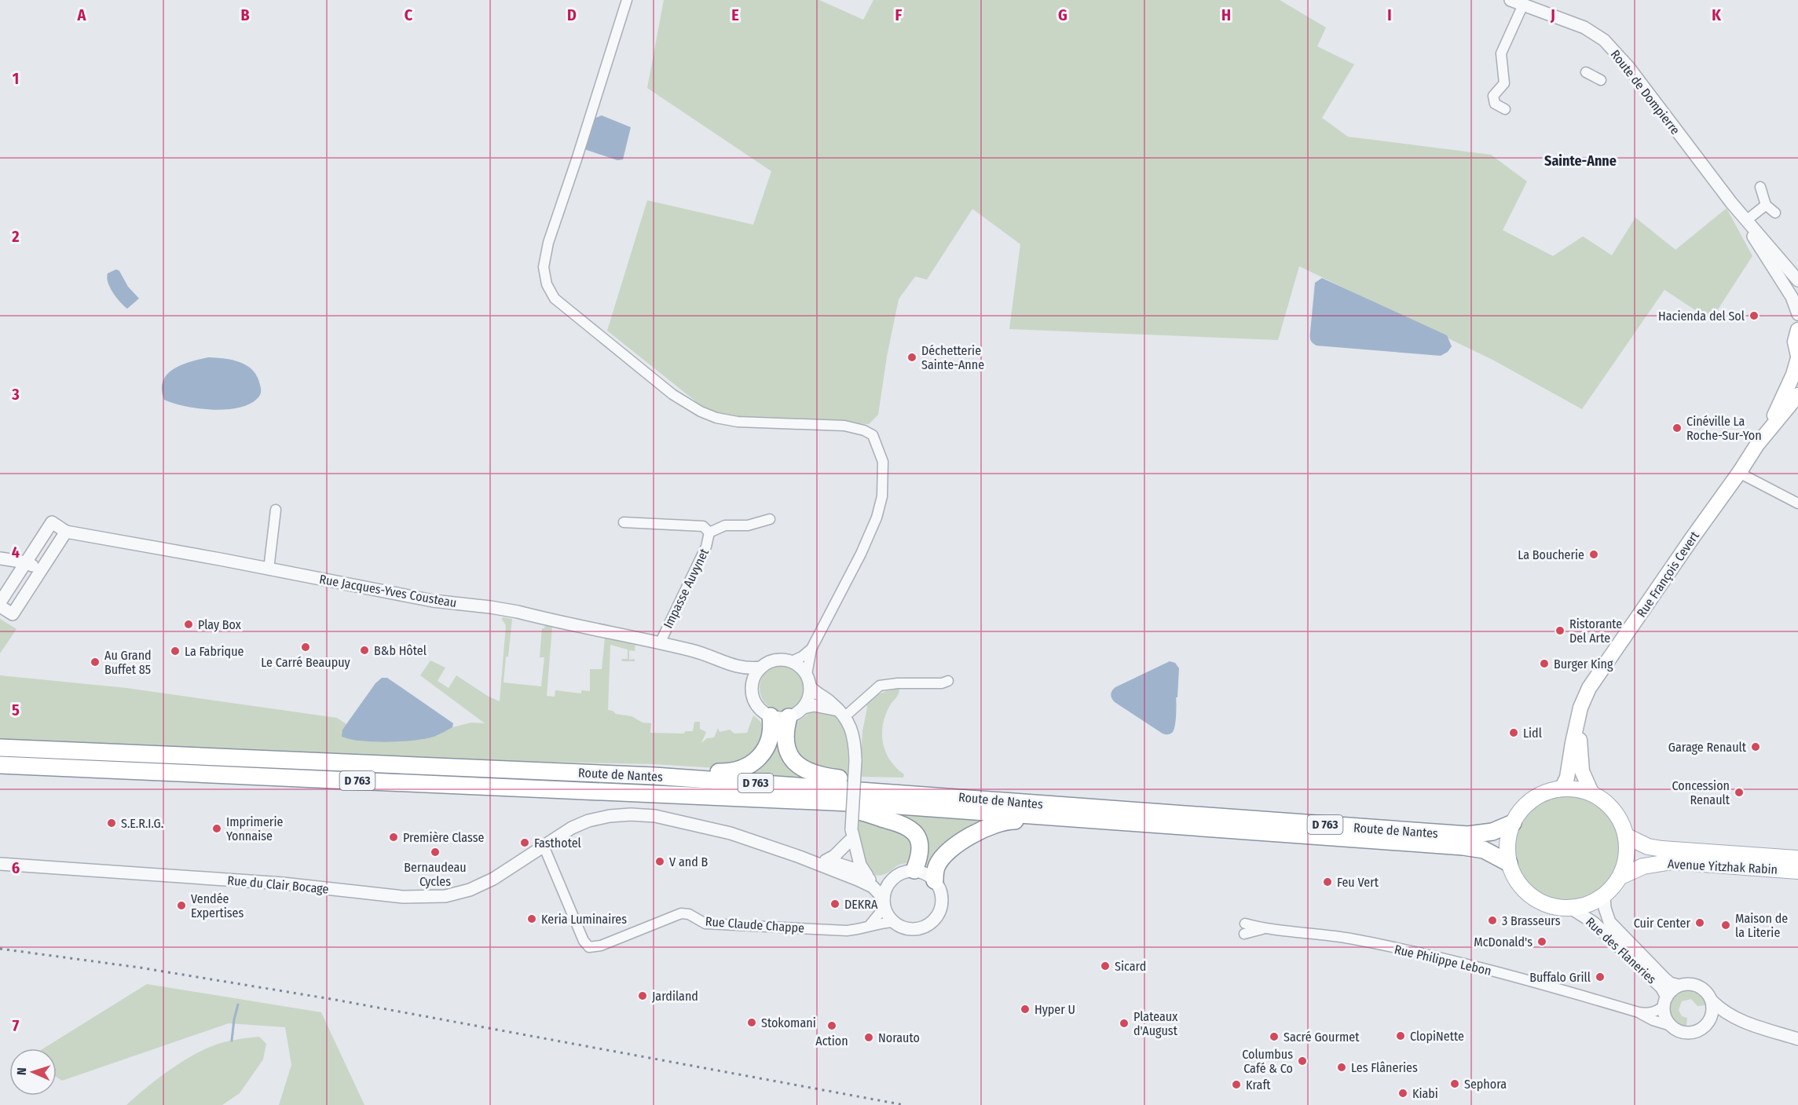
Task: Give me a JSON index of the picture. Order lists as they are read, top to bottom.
{
  "streets": {
    "highway": ["Route de Nantes", "D 763"],
    "main road": ["Rue François Cevert", "Avenue Yitzhak Rabin"],
    "street": [
      "Route de Dompierre",
      "Impasse Auvynet",
      "Rue Jacques-Yves Cousteau",
      "Rue du Clair Bocage",
      "Rue Claude Chappe",
      "Rue des Flaneries",
      "Rue Philippe Lebon"
    ]
  },
  "crossings": [
    ["Rue François Cevert", "Route de Nantes"],
    ["Rue François Cevert", "Avenue Yitzhak Rabin"],
    ["Rue François Cevert", "Rue des Flaneries"],
    ["Impasse Auvynet", "Rue Jacques-Yves Cousteau"],
    ["Route de Nantes", "Avenue Yitzhak Rabin"],
    ["Route de Nantes", "Rue des Flaneries"],
    ["Avenue Yitzhak Rabin", "Rue des Flaneries"],
    ["Rue du Clair Bocage", "Rue Claude Chappe"],
    ["Rue des Flaneries", "Rue Philippe Lebon"]
  ],
  "districts": ["Sainte-Anne"],
  "places": [
    "Hacienda del Sol",
    "Déchetterie Sainte-Anne",
    "Cinéville La Roche-Sur-Yon",
    "La Boucherie",
    "Play Box",
    "Ristorante Del Arte",
    "Le Carré Beaupuy",
    "B&b Hôtel",
    "La Fabrique",
    "Au Grand Buffet 85",
    "Burger King",
    "Lidl",
    "Garage Renault",
    "Concession Renault",
    "S.E.R.I.G.",
    "Imprimerie Yonnaise",
    "Première Classe",
    "Fasthotel",
    "Bernaudeau Cycles",
    "V and B",
    "Feu Vert",
    "DEKRA",
    "Vendée Expertises",
    "Keria Luminaires",
    "3 Brasseurs",
    "Cuir Center",
    "Maison de la Literie",
    "McDonald's",
    "Sicard",
    "Buffalo Grill",
    "Jardiland",
    "Hyper U",
    "Stokomani",
    "Plateaux d'August",
    "Action",
    "ClopiNette",
    "Sacré Gourmet",
    "Norauto",
    "Columbus Café & Co",
    "Les Flâneries",
    "Sephora",
    "Kraft",
    "Kiabi"
  ],
  "north": "left",
  "grid": {
    "columns": [
      "A",
      "B",
      "C",
      "D",
      "E",
      "F",
      "G",
      "H",
      "I",
      "J",
      "K"
    ],
    "rows": [
      "1",
      "2",
      "3",
      "4",
      "5",
      "6",
      "7"
    ]
  }
}
